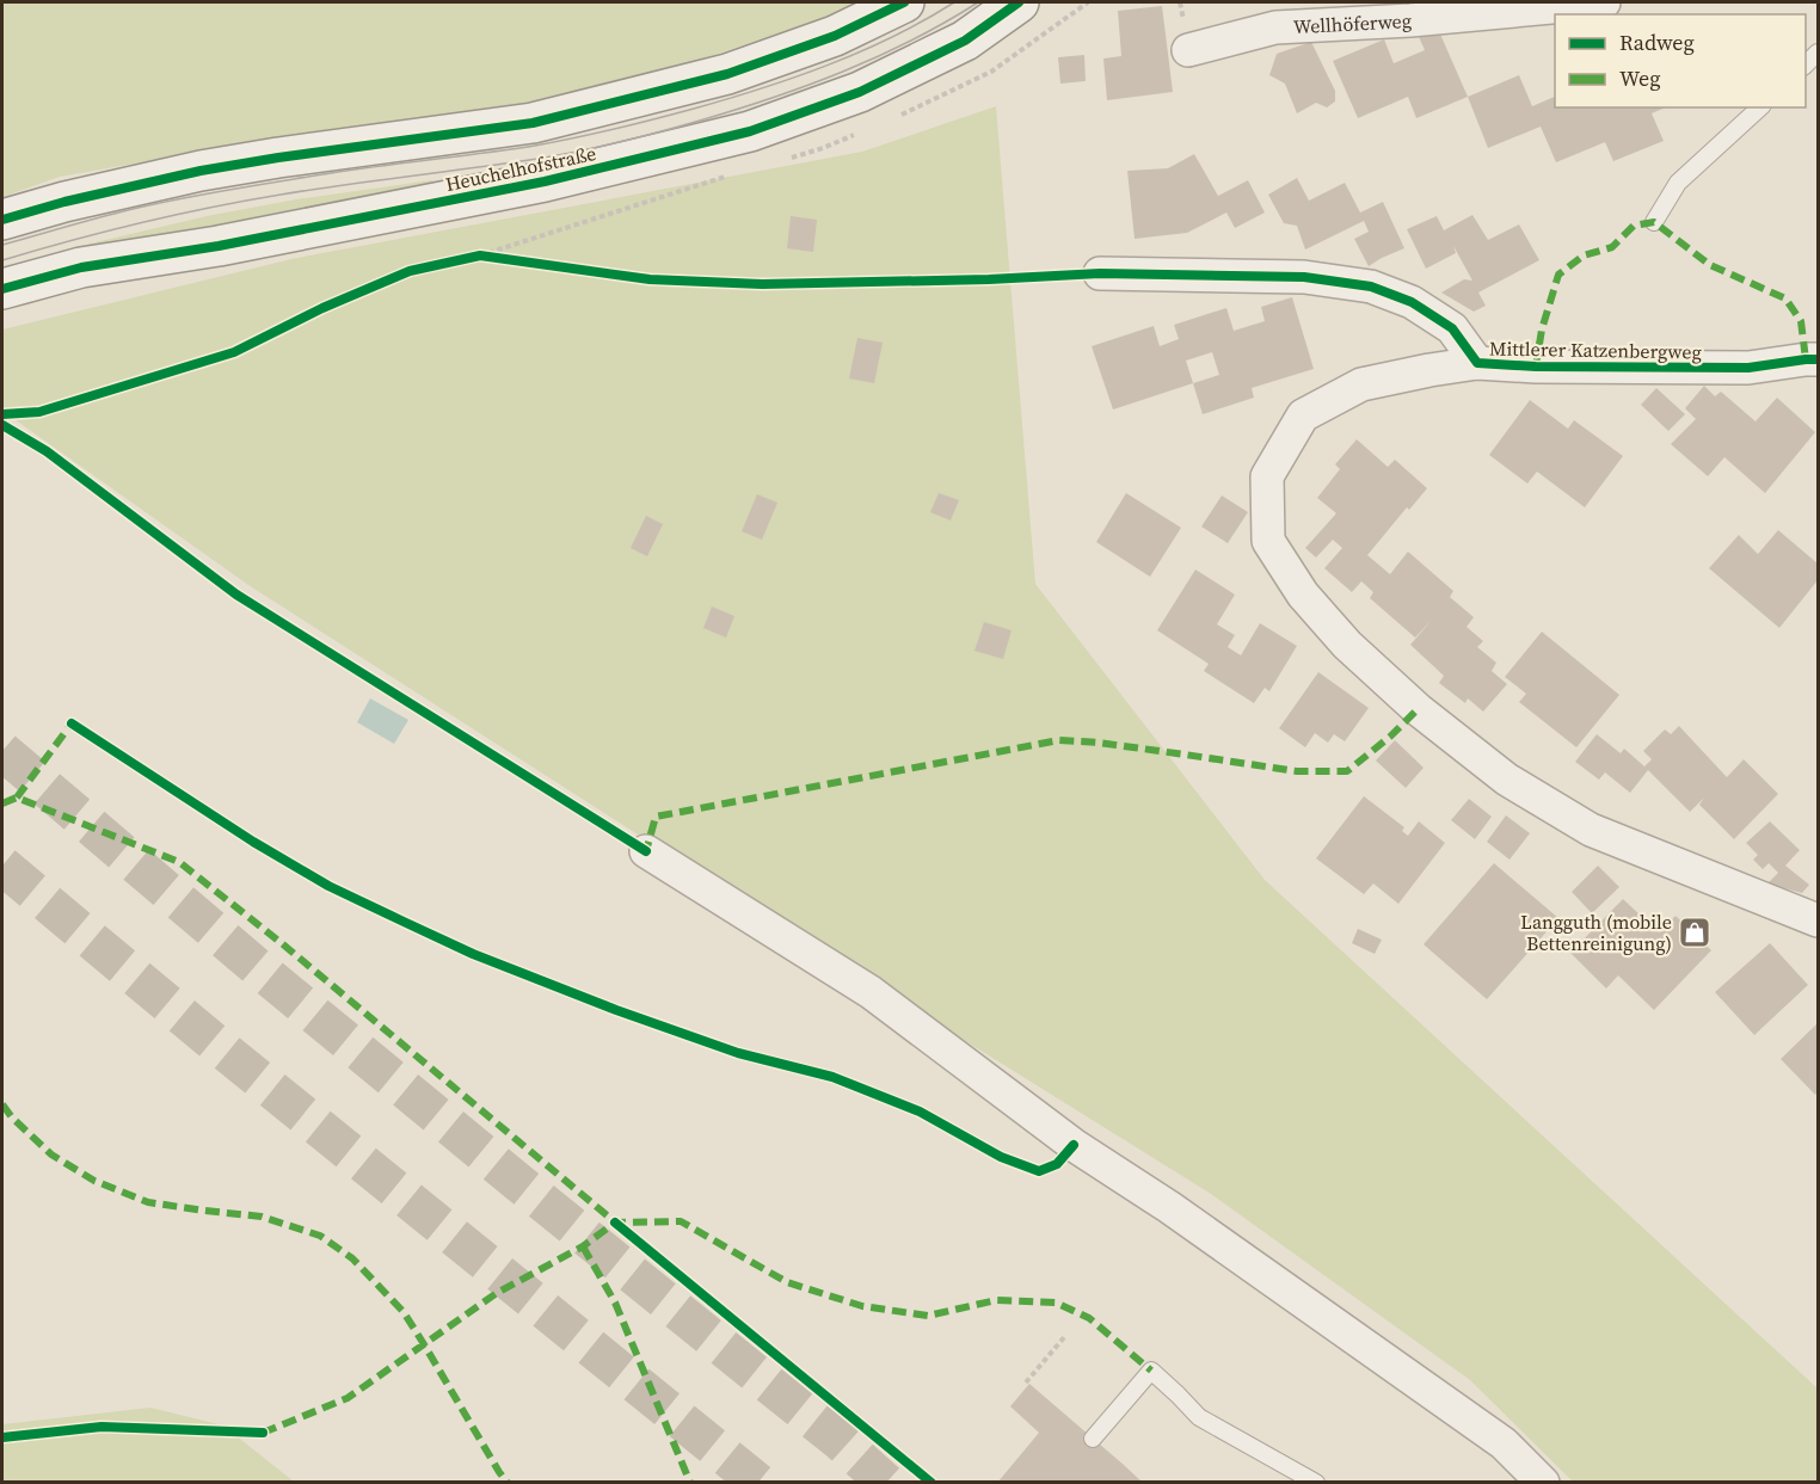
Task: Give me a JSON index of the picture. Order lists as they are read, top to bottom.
{
  "streets": {
    "main road": ["Heuchelhofstraße"],
    "street": ["Wellhöferweg", "Mittlerer Katzenbergweg"]
  },
  "places": {
    "shop": ["Langguth (mobile Bettenreinigung)"]
  },
  "legend": ["Radweg", "Weg"]
}
